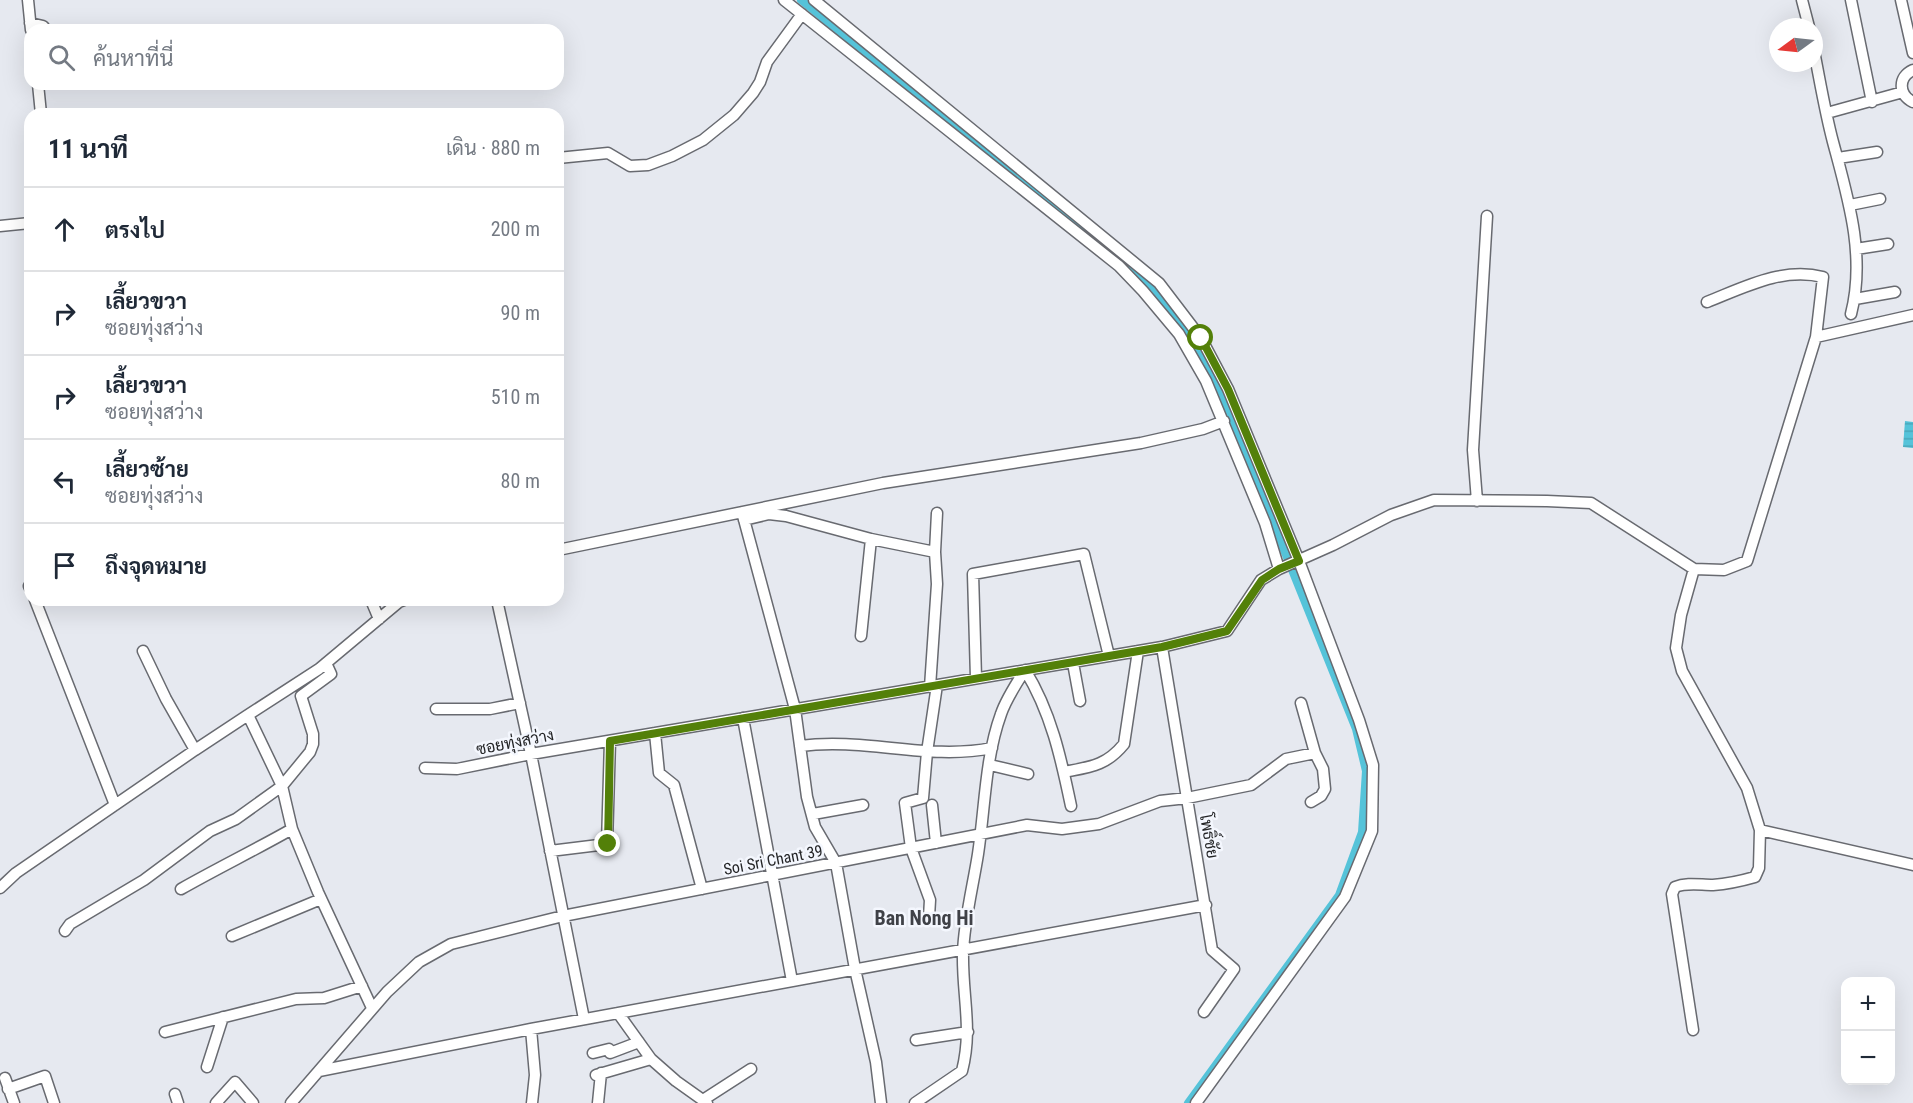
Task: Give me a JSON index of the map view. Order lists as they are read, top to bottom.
{
  "streets": {
    "street": ["ซอยทุ่งสว่าง", "โพธิ์ชัย", "Soi Sri Chant 39"]
  },
  "crossings": [
    ["ซอยทุ่งสว่าง", "โพธิ์ชัย"],
    ["โพธิ์ชัย", "Soi Sri Chant 39"]
  ],
  "districts": ["Ban Nong Hi"],
  "north": "left",
  "page": {
    "search": "ค้นหาที่นี่",
    "heading": ["11 นาที", "เดิน · 880 m"],
    "list": [
      ["ตรงไป", "200 m"],
      ["เลี้ยวขวา", "ซอยทุ่งสว่าง", "90 m"],
      ["เลี้ยวขวา", "ซอยทุ่งสว่าง", "510 m"],
      ["เลี้ยวซ้าย", "ซอยทุ่งสว่าง", "80 m"],
      "ถึงจุดหมาย"
    ],
    "map_buttons": ["+", "−"]
  }
}
